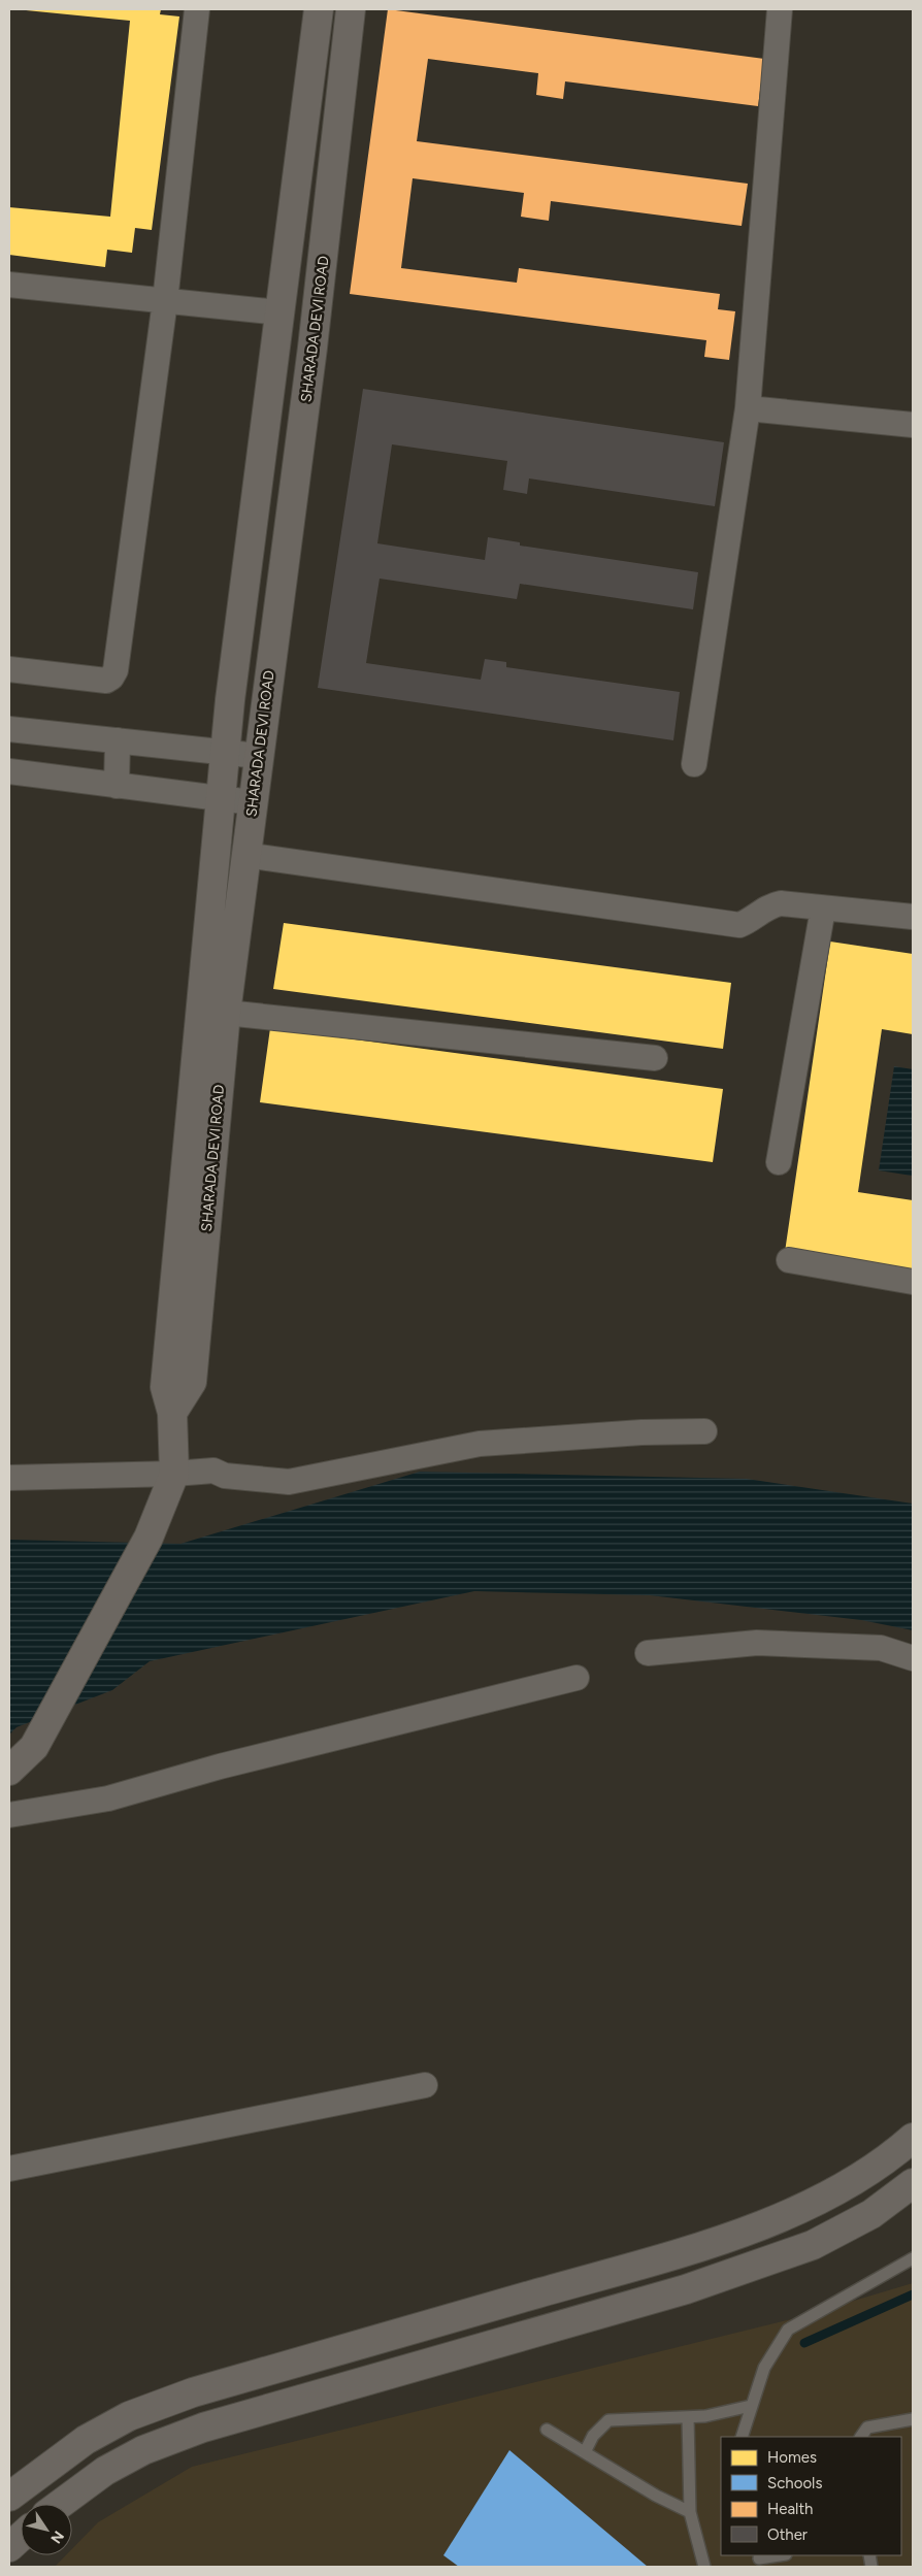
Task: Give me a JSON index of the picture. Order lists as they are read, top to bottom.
{
  "streets": {
    "street": ["SHARADA DEVI ROAD"]
  },
  "legend": [
    "Homes",
    "Schools",
    "Health",
    "Other"
  ],
  "north": "bottom right"
}
